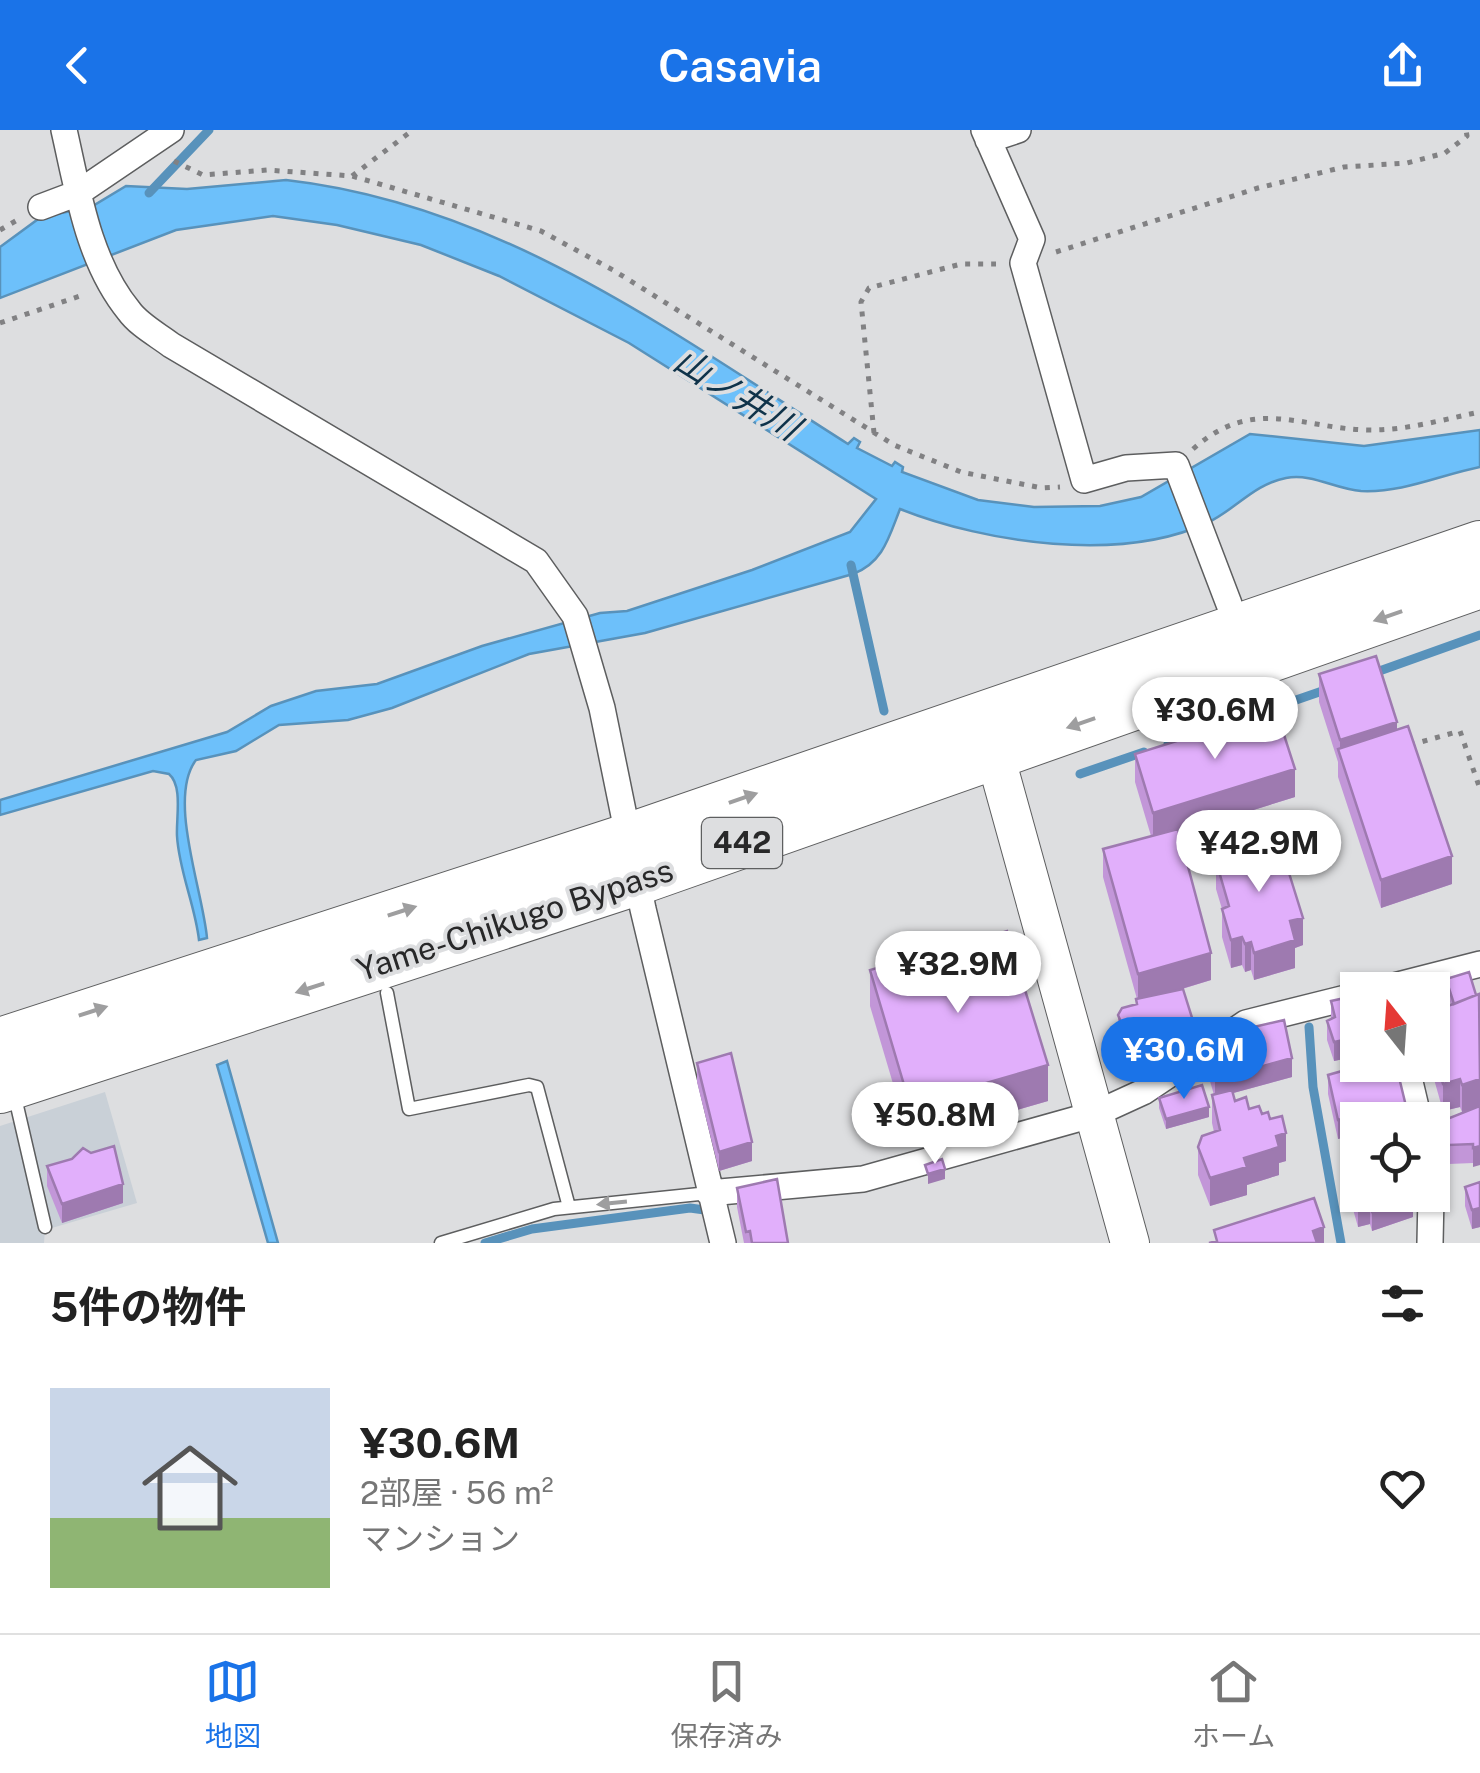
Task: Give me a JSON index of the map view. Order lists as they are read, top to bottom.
{
  "streets": {
    "highway": ["442", "Yame-Chikugo Bypass"]
  },
  "water": ["山ノ井川"],
  "north": "top",
  "page": {
    "header": "Casavia",
    "price": [
      "¥30.6M",
      "¥42.9M",
      "¥32.9M",
      "¥30.6M",
      "¥50.8M"
    ],
    "heading": "5件の物件",
    "list": [
      {
        "name": "¥30.6M",
        "note": "2部屋 · 56 m² · マンション"
      }
    ],
    "tabs": ["地図", "保存済み", "ホーム"]
  }
}
